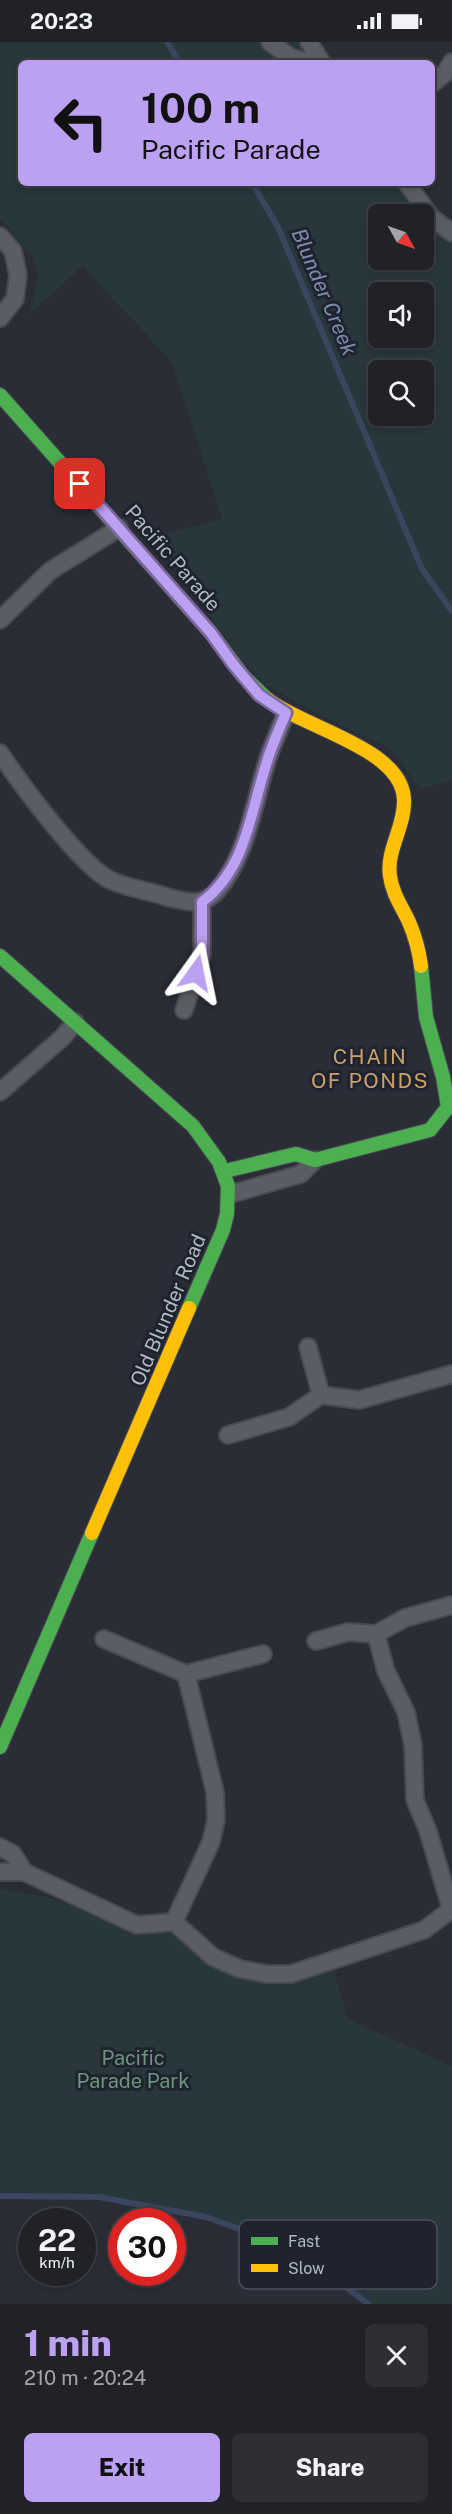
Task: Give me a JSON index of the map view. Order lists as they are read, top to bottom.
{
  "streets": {
    "street": ["Pacific Parade", "Old Blunder Road"]
  },
  "crossings": [
    ["Pacific Parade", "Old Blunder Road"]
  ],
  "districts": ["CHAIN OF PONDS"],
  "water": ["Blunder Creek"],
  "parks": ["Pacific Parade Park"],
  "legend": ["Fast", "Slow"],
  "north": "bottom right",
  "page": {
    "status": "20:23",
    "turn": ["100 m", "Pacific Parade"],
    "speed": "22 km/h",
    "limit": "30",
    "heading": ["1 min", "210 m · 20:24"],
    "buttons": ["Exit", "Share"]
  }
}
